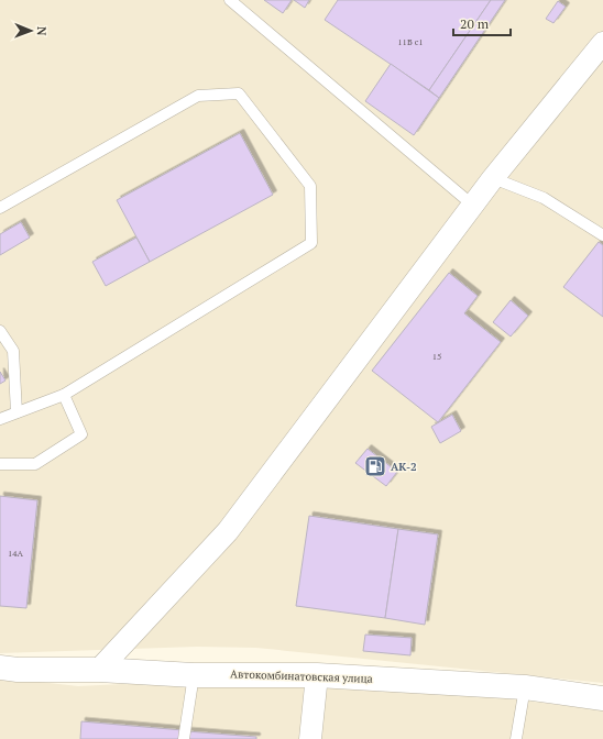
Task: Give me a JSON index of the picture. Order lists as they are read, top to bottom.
{
  "streets": {
    "street": ["Автокомбинатовская улица"]
  },
  "places": {
    "fuel station": ["АК-2"]
  },
  "house_numbers": ["11Б с1", "15", "14А"],
  "scale_bar": "20 m",
  "north": "right"
}
